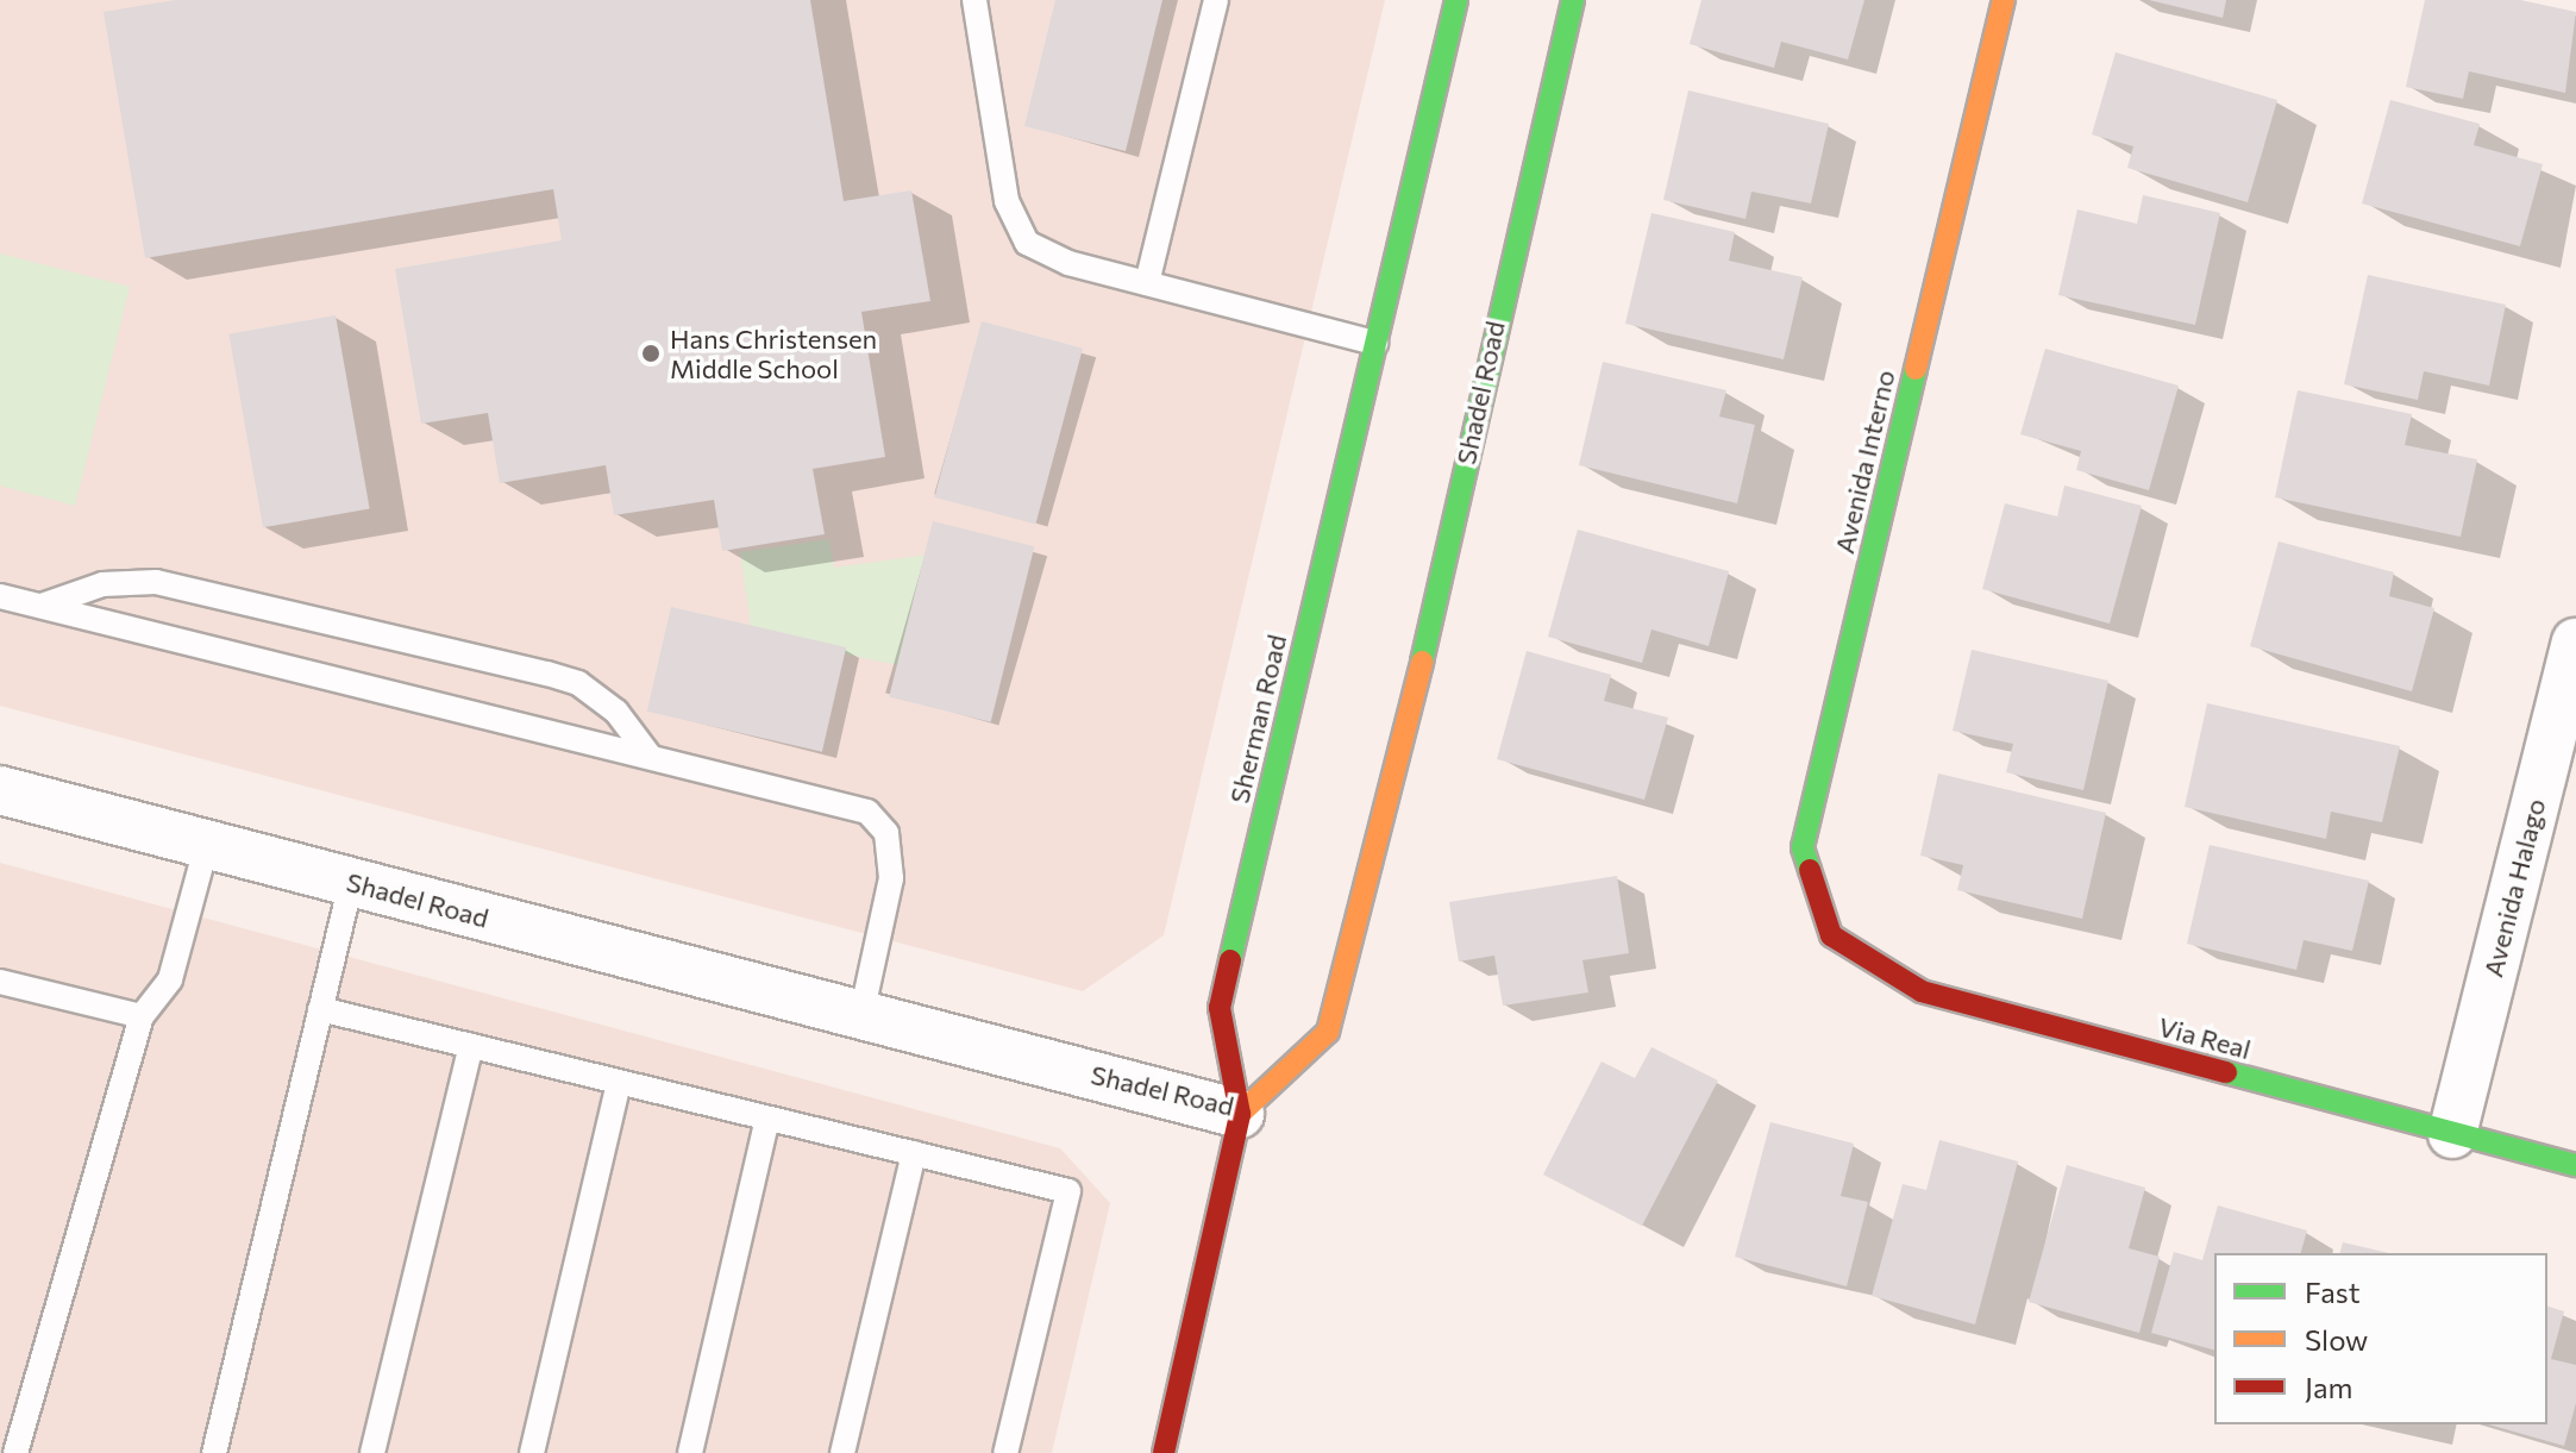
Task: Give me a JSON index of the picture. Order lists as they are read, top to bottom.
{
  "streets": {
    "street": [
      "Shadel Road",
      "Avenida Interno",
      "Sherman Road",
      "Avenida Halago",
      "Via Real"
    ]
  },
  "crossings": [
    ["Shadel Road", "Sherman Road"],
    ["Avenida Interno", "Via Real"],
    ["Avenida Halago", "Via Real"]
  ],
  "places": ["Hans Christensen Middle School"],
  "legend": ["Fast", "Slow", "Jam"]
}
